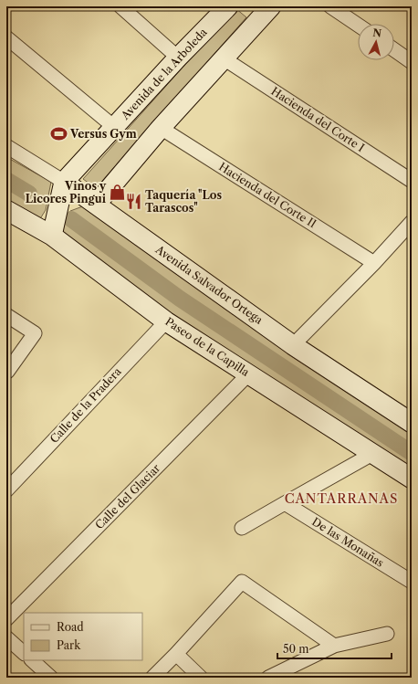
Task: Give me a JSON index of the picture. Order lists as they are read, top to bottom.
{
  "streets": {
    "main road": ["Avenida de la Arboleda", "Avenida Salvador Ortega", "Paseo de la Capilla"],
    "street": [
      "Hacienda del Corte I",
      "Hacienda del Corte II",
      "Calle de la Pradera",
      "Calle del Glaciar",
      "De las Monañas"
    ]
  },
  "crossings": [
    ["Avenida de la Arboleda", "Avenida Salvador Ortega"],
    ["Paseo de la Capilla", "Calle de la Pradera"],
    ["Paseo de la Capilla", "Calle del Glaciar"]
  ],
  "districts": ["CANTARRANAS"],
  "places": {
    "sports": ["Versus Gym"],
    "shop": ["Vinos y Licores Pingui"],
    "restaurant": ["Taquería \"Los Tarascos\""]
  },
  "legend": ["Road", "Park"],
  "scale_bar": "50 m",
  "north": "top"
}
